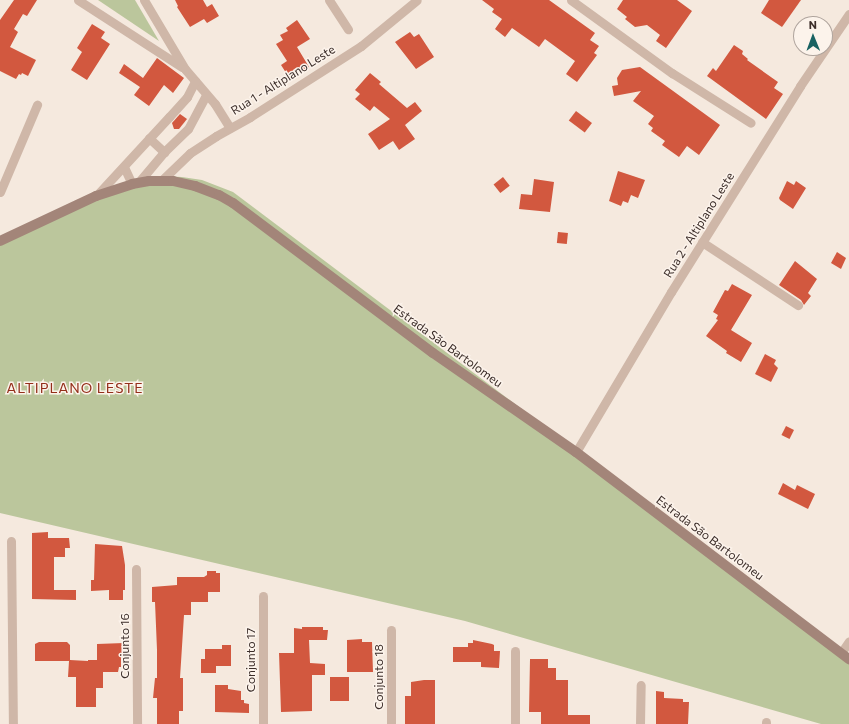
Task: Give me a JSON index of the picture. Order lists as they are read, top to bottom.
{
  "streets": {
    "street": [
      "Rua 1 - Altiplano Leste",
      "Rua 2 - Altiplano Leste",
      "Estrada São Bartolomeu",
      "Conjunto 16",
      "Conjunto 17",
      "Conjunto 18"
    ]
  },
  "crossings": [
    ["Rua 1 - Altiplano Leste", "Estrada São Bartolomeu"],
    ["Rua 2 - Altiplano Leste", "Estrada São Bartolomeu"]
  ],
  "districts": ["ALTIPLANO LESTE"],
  "north": "top"
}
